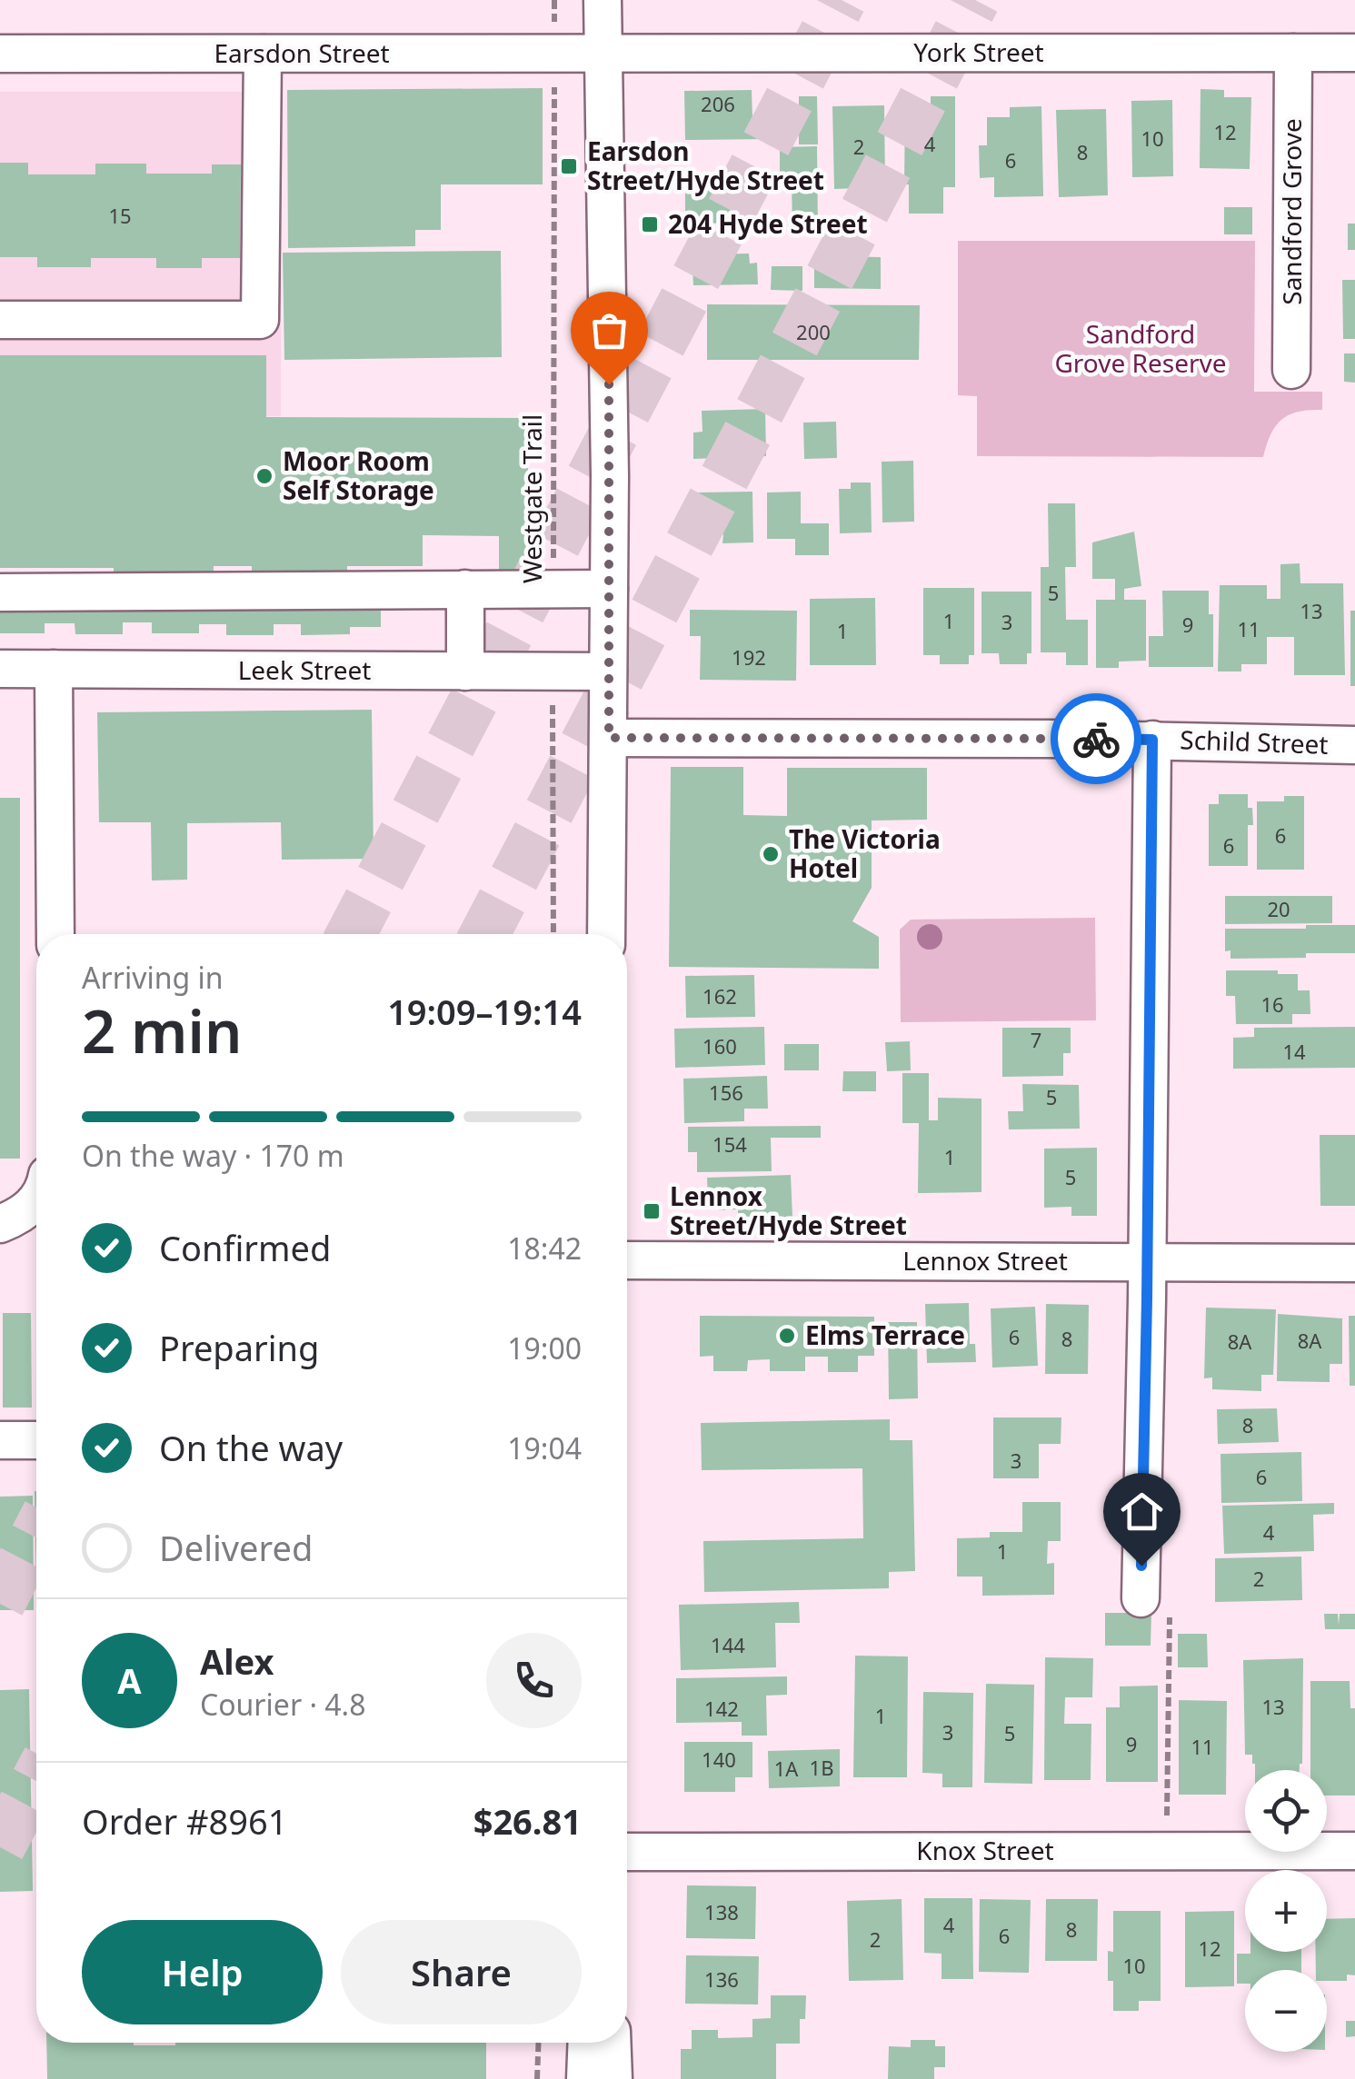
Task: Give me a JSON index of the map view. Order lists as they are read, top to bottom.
{
  "streets": {
    "street": [
      "York Street",
      "Earsdon Street",
      "Sandford Grove",
      "Leek Street",
      "Schild Street",
      "Lennox Street",
      "Knox Street"
    ],
    "path": ["Westgate Trail"]
  },
  "crossings": [
    ["York Street", "Earsdon Street"],
    ["York Street", "Sandford Grove"],
    ["Earsdon Street", "Westgate Trail"]
  ],
  "parks": ["Sandford Grove Reserve"],
  "places": {
    "transit": ["Earsdon Street/Hyde Street", "204 Hyde Street", "Lennox Street/Hyde Street"],
    "other": ["Moor Room Self Storage", "The Victoria Hotel", "Elms Terrace"]
  },
  "house_numbers": [
    "206",
    "12",
    "10",
    "4",
    "2",
    "8",
    "6",
    "15",
    "200",
    "5",
    "13",
    "1",
    "3",
    "9",
    "11",
    "1",
    "192",
    "6",
    "6",
    "20",
    "162",
    "16",
    "7",
    "160",
    "14",
    "156",
    "5",
    "154",
    "1",
    "5",
    "6",
    "8",
    "8A",
    "8A",
    "8",
    "3",
    "6",
    "4",
    "1",
    "2",
    "144",
    "13",
    "142",
    "1",
    "3",
    "5",
    "9",
    "11",
    "140",
    "1B",
    "1A",
    "138",
    "4",
    "8",
    "6",
    "2",
    "12",
    "10",
    "136"
  ],
  "page": {
    "heading": ["2 min", "Arriving in", "19:09–19:14"],
    "panel": [
      "Alex",
      "Courier · 4.8",
      "Order #8961",
      "$26.81"
    ],
    "bar": "On the way · 170 m",
    "list": [
      ["Confirmed", "18:42"],
      ["Preparing", "19:00"],
      ["On the way", "19:04"],
      "Delivered"
    ],
    "round": "A",
    "map_buttons": ["+", "−"],
    "buttons": ["Help", "Share"]
  }
}
